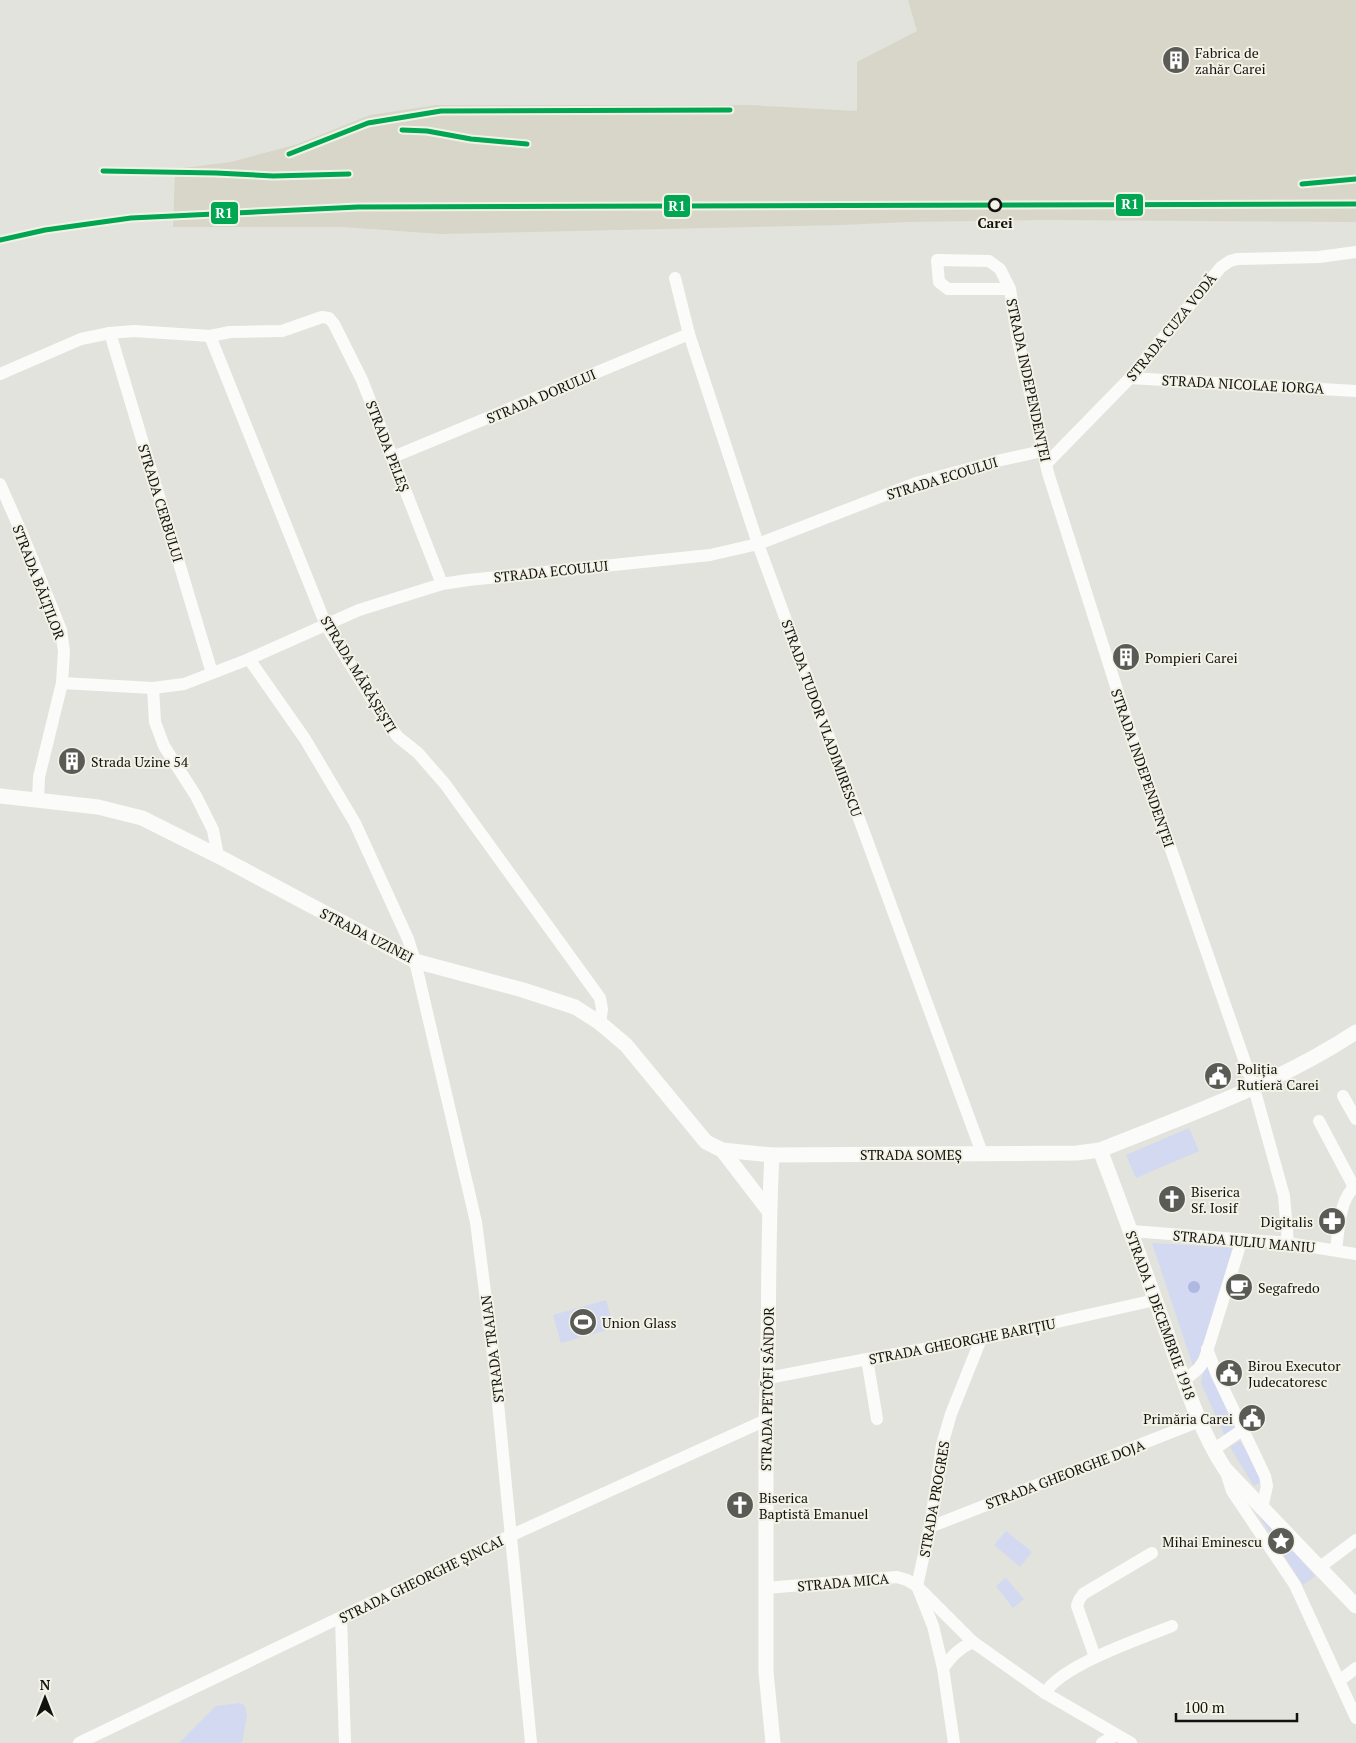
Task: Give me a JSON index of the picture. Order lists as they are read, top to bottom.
{
  "streets": {
    "main road": [
      "STRADA UZINEI",
      "STRADA SOMEȘ",
      "STRADA 1 DECEMBRIE 1918",
      "STRADA PETŐFI SÁNDOR"
    ],
    "street": [
      "STRADA CUZA VODĂ",
      "STRADA INDEPENDENȚEI",
      "STRADA NICOLAE IORGA",
      "STRADA DORULUI",
      "STRADA PELEȘ",
      "STRADA ECOULUI",
      "STRADA CERBULUI",
      "STRADA BĂLȚILOR",
      "STRADA MĂRĂȘEȘTI",
      "STRADA TUDOR VLADIMIRESCU",
      "STRADA IULIU MANIU",
      "STRADA GHEORGHE BARIȚIU",
      "STRADA TRAIAN",
      "STRADA GHEORGHE DOJA",
      "STRADA PROGRES",
      "STRADA GHEORGHE ȘINCAI",
      "STRADA MICA"
    ]
  },
  "crossings": [
    ["STRADA CUZA VODĂ", "STRADA INDEPENDENȚEI"],
    ["STRADA CUZA VODĂ", "STRADA NICOLAE IORGA"],
    ["STRADA INDEPENDENȚEI", "STRADA ECOULUI"],
    ["STRADA INDEPENDENȚEI", "STRADA SOMEȘ"],
    ["STRADA INDEPENDENȚEI", "STRADA IULIU MANIU"],
    ["STRADA DORULUI", "STRADA PELEȘ"],
    ["STRADA DORULUI", "STRADA TUDOR VLADIMIRESCU"],
    ["STRADA PELEȘ", "STRADA ECOULUI"],
    ["STRADA PELEȘ", "STRADA MĂRĂȘEȘTI"],
    ["STRADA ECOULUI", "STRADA CERBULUI"],
    ["STRADA ECOULUI", "STRADA BĂLȚILOR"],
    ["STRADA ECOULUI", "STRADA MĂRĂȘEȘTI"],
    ["STRADA ECOULUI", "STRADA TUDOR VLADIMIRESCU"],
    ["STRADA ECOULUI", "STRADA TRAIAN"],
    ["STRADA BĂLȚILOR", "STRADA UZINEI"],
    ["STRADA MĂRĂȘEȘTI", "STRADA UZINEI"],
    ["STRADA TUDOR VLADIMIRESCU", "STRADA SOMEȘ"],
    ["STRADA UZINEI", "STRADA SOMEȘ"],
    ["STRADA UZINEI", "STRADA TRAIAN"],
    ["STRADA SOMEȘ", "STRADA 1 DECEMBRIE 1918"],
    ["STRADA SOMEȘ", "STRADA PETŐFI SÁNDOR"],
    ["STRADA IULIU MANIU", "STRADA 1 DECEMBRIE 1918"],
    ["STRADA 1 DECEMBRIE 1918", "STRADA GHEORGHE BARIȚIU"],
    ["STRADA 1 DECEMBRIE 1918", "STRADA GHEORGHE DOJA"],
    ["STRADA GHEORGHE BARIȚIU", "STRADA PETŐFI SÁNDOR"],
    ["STRADA GHEORGHE BARIȚIU", "STRADA PROGRES"],
    ["STRADA TRAIAN", "STRADA GHEORGHE ȘINCAI"],
    ["STRADA PETŐFI SÁNDOR", "STRADA GHEORGHE ȘINCAI"],
    ["STRADA PETŐFI SÁNDOR", "STRADA MICA"],
    ["STRADA GHEORGHE DOJA", "STRADA PROGRES"],
    ["STRADA PROGRES", "STRADA MICA"]
  ],
  "places": {
    "building": ["Fabrica de zahăr Carei", "Pompieri Carei", "Strada Uzine 54"],
    "other": ["Carei"],
    "public building": ["Poliția Rutieră Carei", "Birou Executor Judecatoresc", "Primăria Carei"],
    "church": ["Biserica Sf. Iosif", "Biserica Baptistă Emanuel"],
    "pharmacy": ["Digitalis"],
    "cafe": ["Segafredo"],
    "sports": ["Union Glass"],
    "place": ["Mihai Eminescu"]
  },
  "lines": ["transit line R1"],
  "scale_bar": "100 m",
  "north": "top"
}
